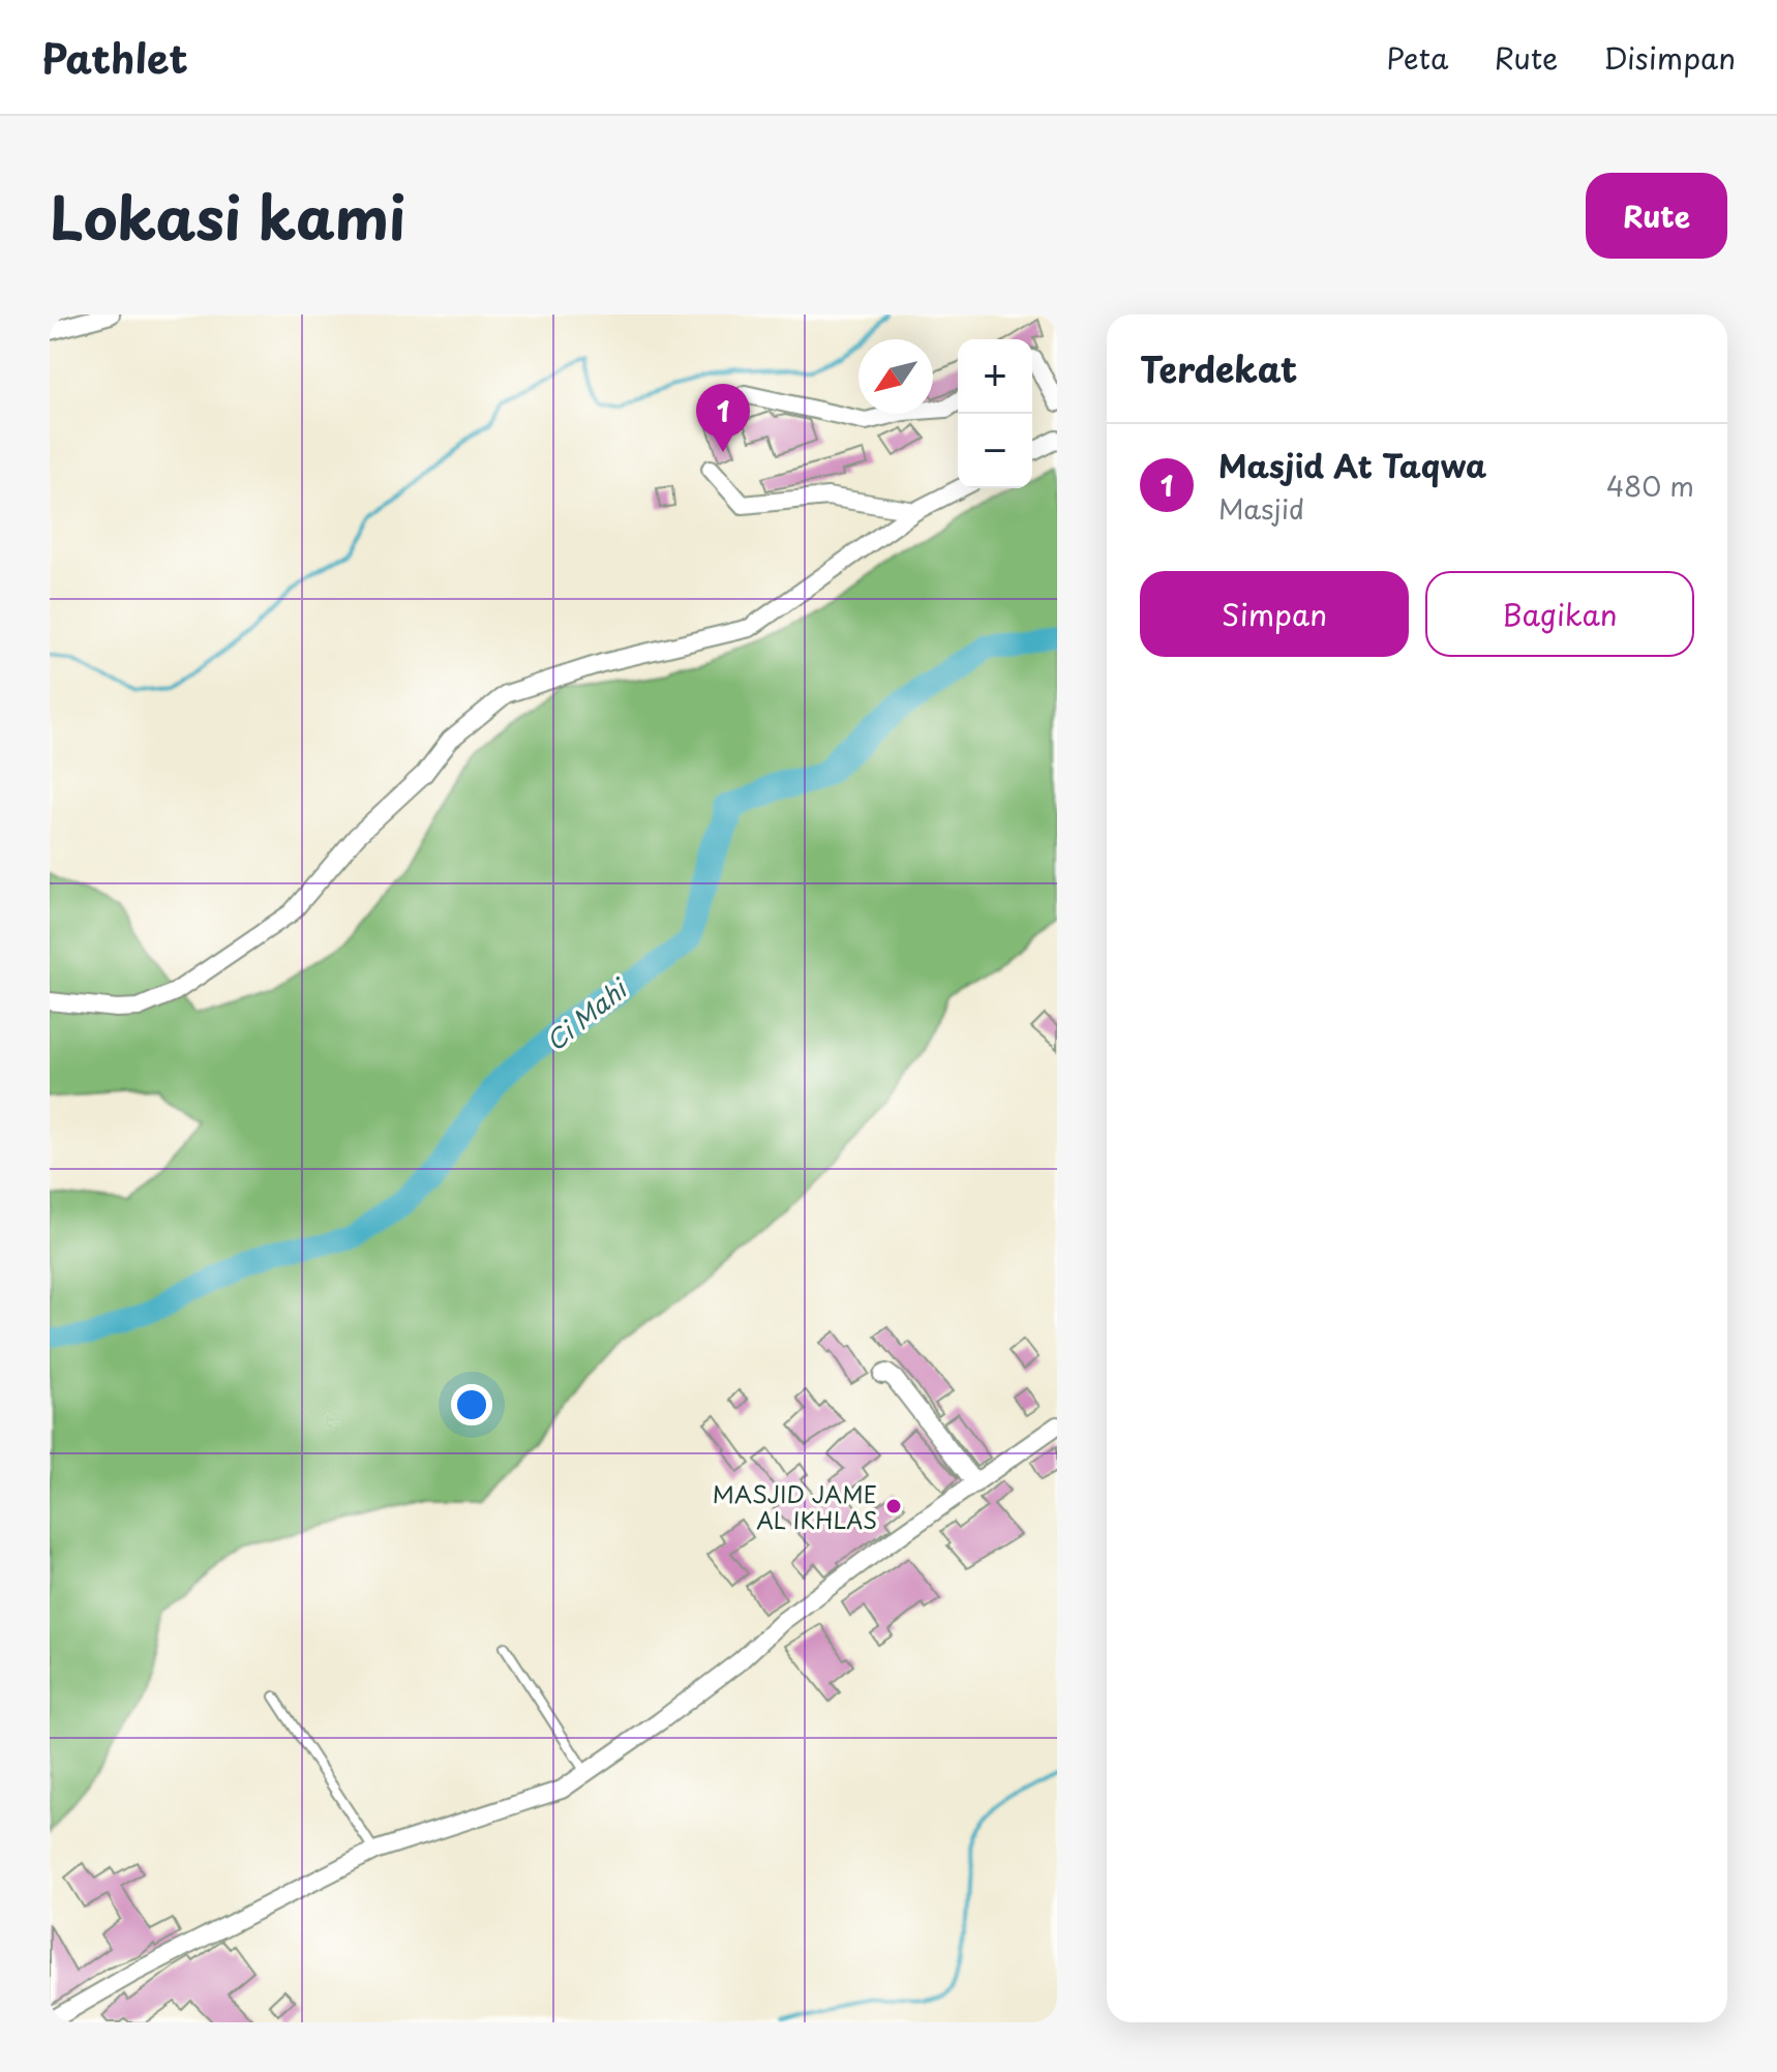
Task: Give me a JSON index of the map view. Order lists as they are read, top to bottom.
{
  "water": ["Ci Mahi"],
  "places": ["MASJID JAME AL IKHLAS"],
  "north": "bottom left",
  "page": {
    "header": "Pathlet",
    "nav": ["Peta", "Rute", "Disimpan"],
    "title": "Lokasi kami",
    "buttons": [
      "Rute",
      ["Simpan", "Bagikan"]
    ],
    "heading": "Terdekat",
    "map_buttons": ["+", "−"],
    "pins": "1",
    "list": [
      {
        "mark": "1",
        "name": "Masjid At Taqwa",
        "note": "Masjid",
        "value": "480 m"
      }
    ]
  }
}
